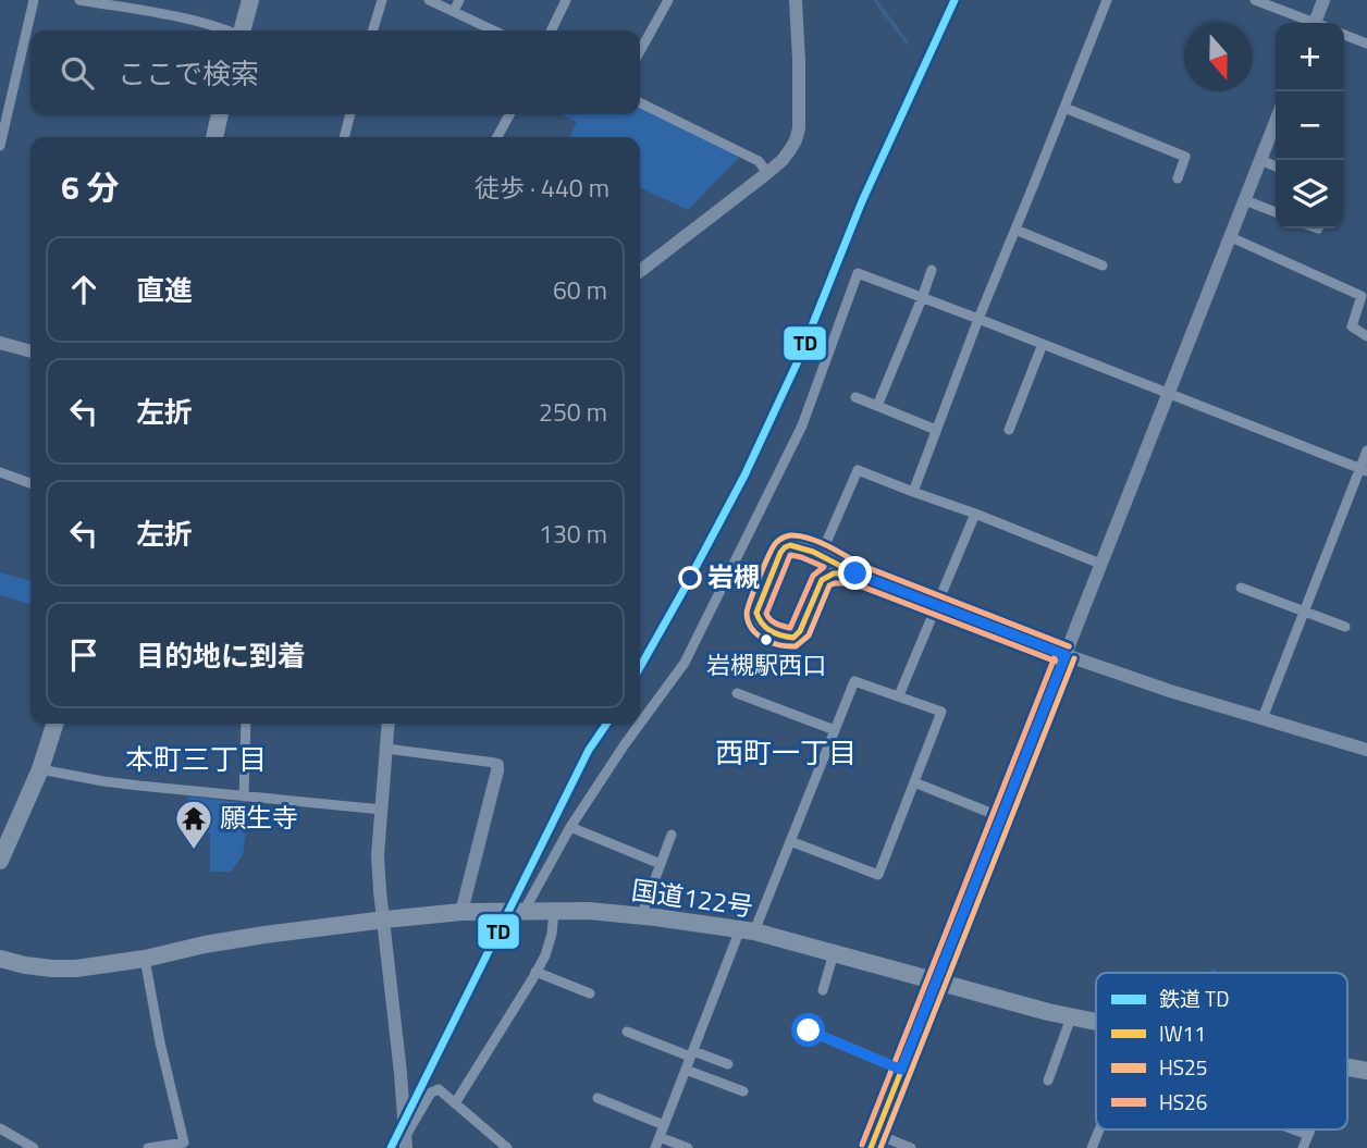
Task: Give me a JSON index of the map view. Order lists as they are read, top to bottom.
{
  "streets": {
    "highway": ["国道122号"]
  },
  "districts": ["西町一丁目", "本町三丁目"],
  "places": {
    "other": ["岩槻", "岩槻駅西口"],
    "temple": ["願生寺"]
  },
  "lines": [
    "rail line TD",
    "transit line HS25",
    "transit line IW11",
    "transit line HS26"
  ],
  "legend": [
    "鉄道 TD",
    "IW11",
    "HS25",
    "HS26"
  ],
  "north": "bottom",
  "page": {
    "map_buttons": ["+", "−"],
    "search": "ここで検索",
    "heading": ["6 分", "徒歩 · 440 m"],
    "list": [
      ["直進", "60 m"],
      ["左折", "250 m"],
      ["左折", "130 m"],
      "目的地に到着"
    ]
  }
}
